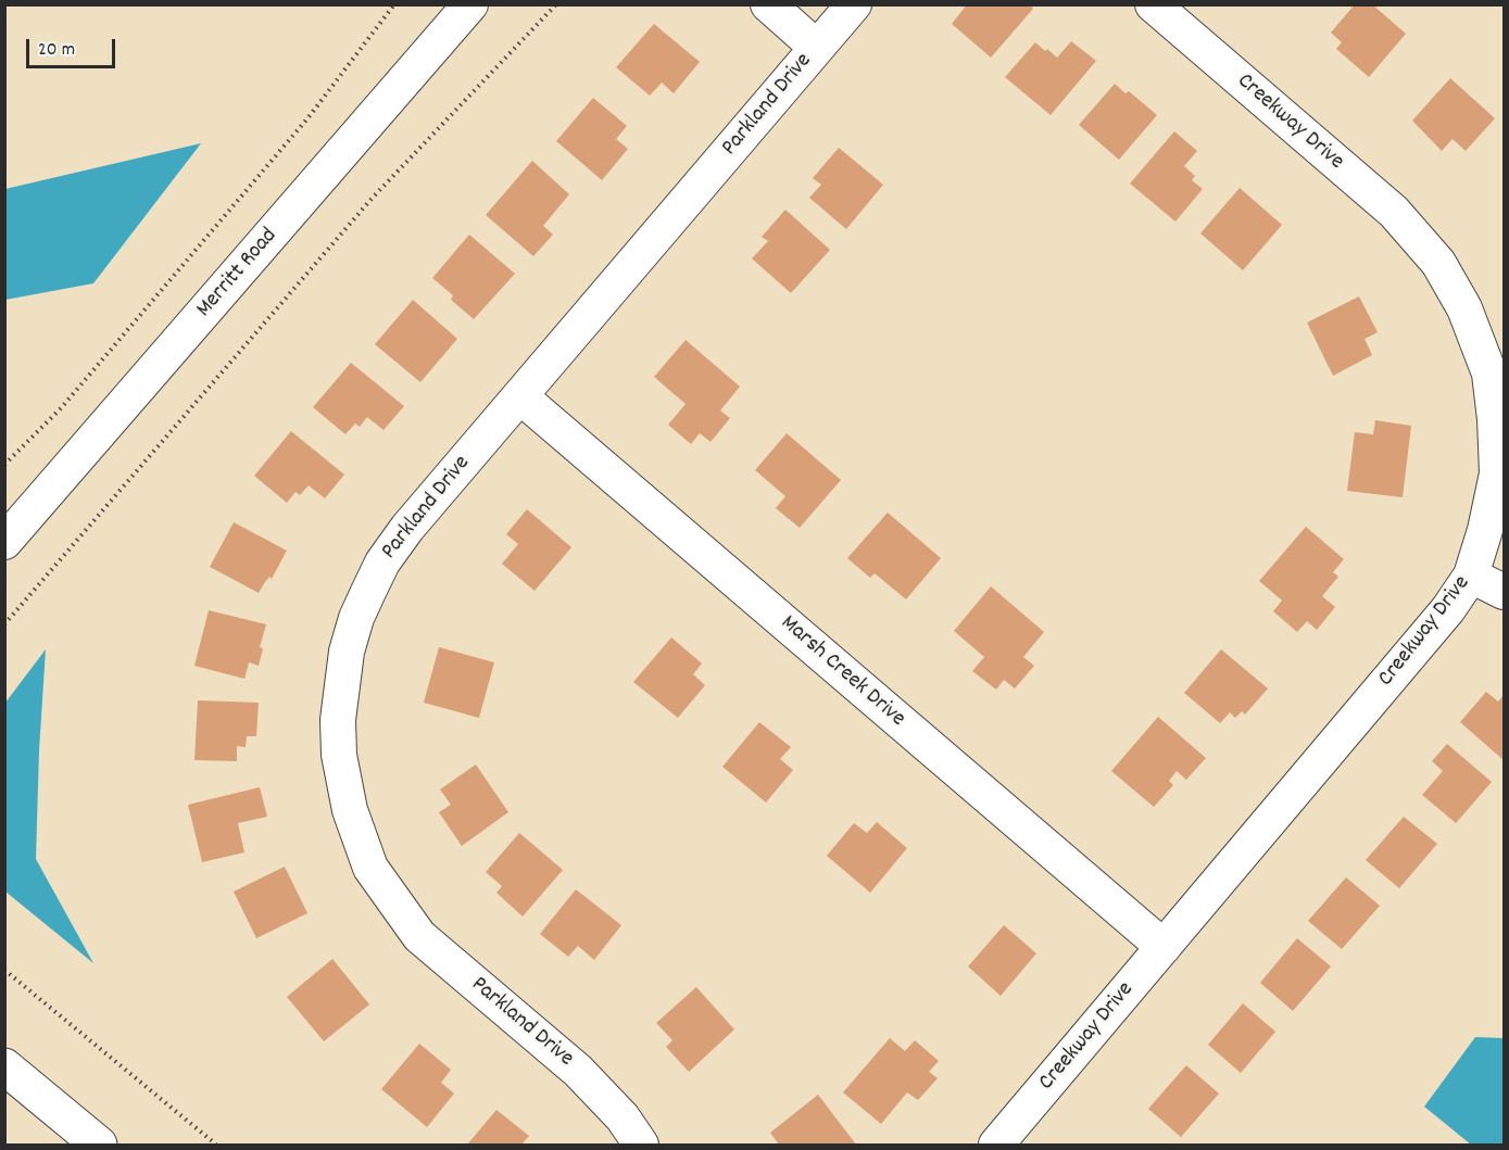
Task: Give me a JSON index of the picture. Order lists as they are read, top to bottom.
{
  "streets": {
    "street": [
      "Parkland Drive",
      "Creekway Drive",
      "Merritt Road",
      "Marsh Creek Drive"
    ]
  },
  "crossings": [
    ["Parkland Drive", "Marsh Creek Drive"],
    ["Creekway Drive", "Marsh Creek Drive"]
  ],
  "scale_bar": "20 m"
}
